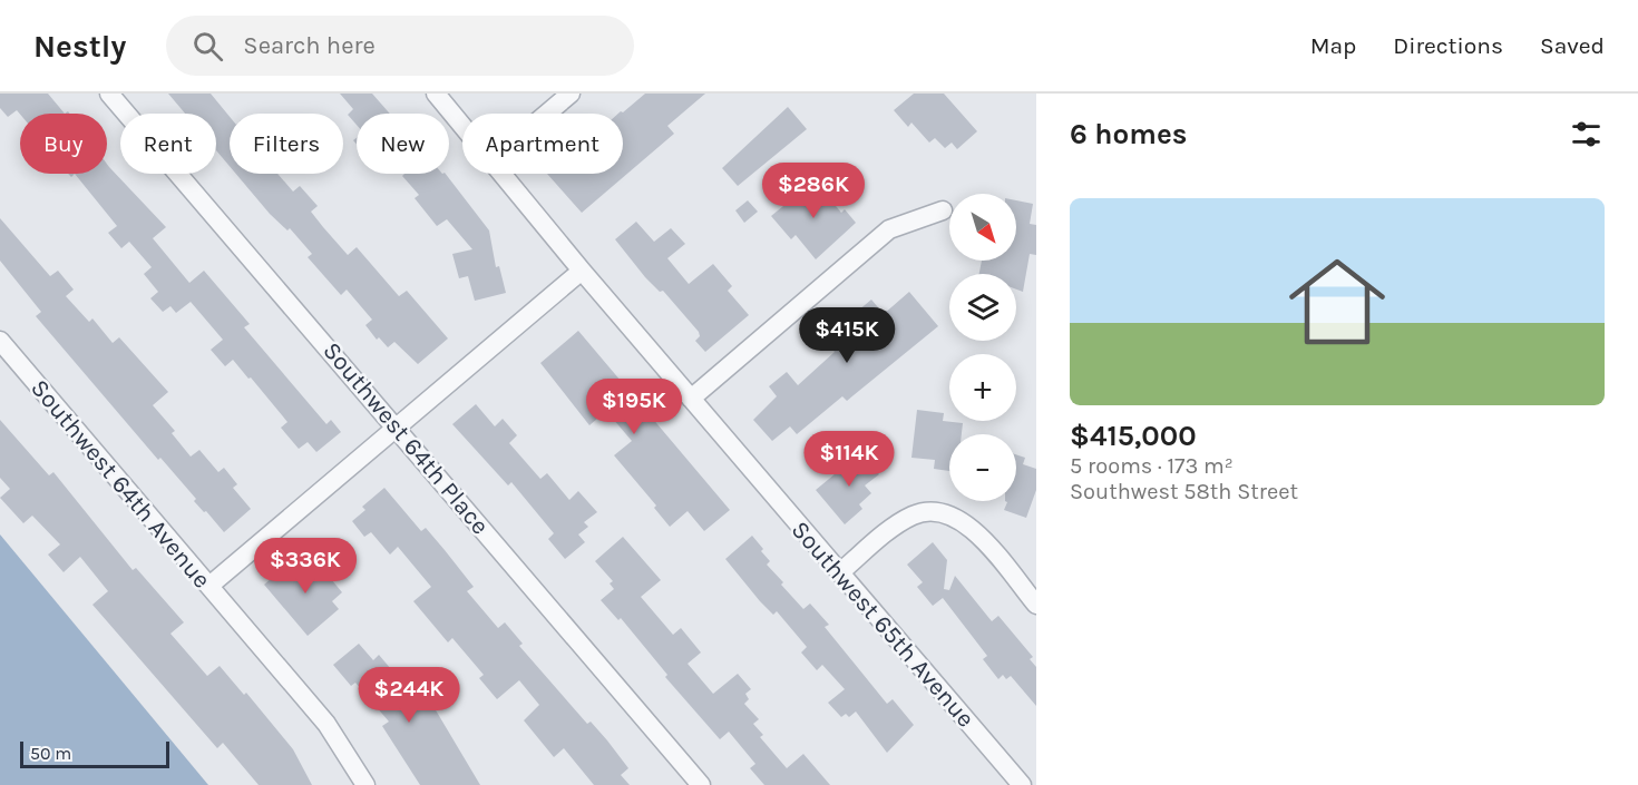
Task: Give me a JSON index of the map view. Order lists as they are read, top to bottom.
{
  "streets": {
    "street": ["Southwest 64th Place", "Southwest 64th Avenue", "Southwest 65th Avenue"]
  },
  "scale_bar": "50 m",
  "north": "bottom right",
  "page": {
    "header": "Nestly",
    "search": "Search here",
    "nav": ["Map", "Directions", "Saved"],
    "heading": "6 homes",
    "chip": [
      "Buy",
      "Rent",
      "Filters",
      "New",
      "Apartment"
    ],
    "price": [
      "$286K",
      "$415K",
      "$195K",
      "$114K",
      "$336K",
      "$244K"
    ],
    "list": [
      {
        "name": "$415,000",
        "note": "5 rooms · 173 m² · Southwest 58th Street"
      }
    ],
    "map_buttons": ["+", "−"],
    "scale": "50 m"
  }
}
